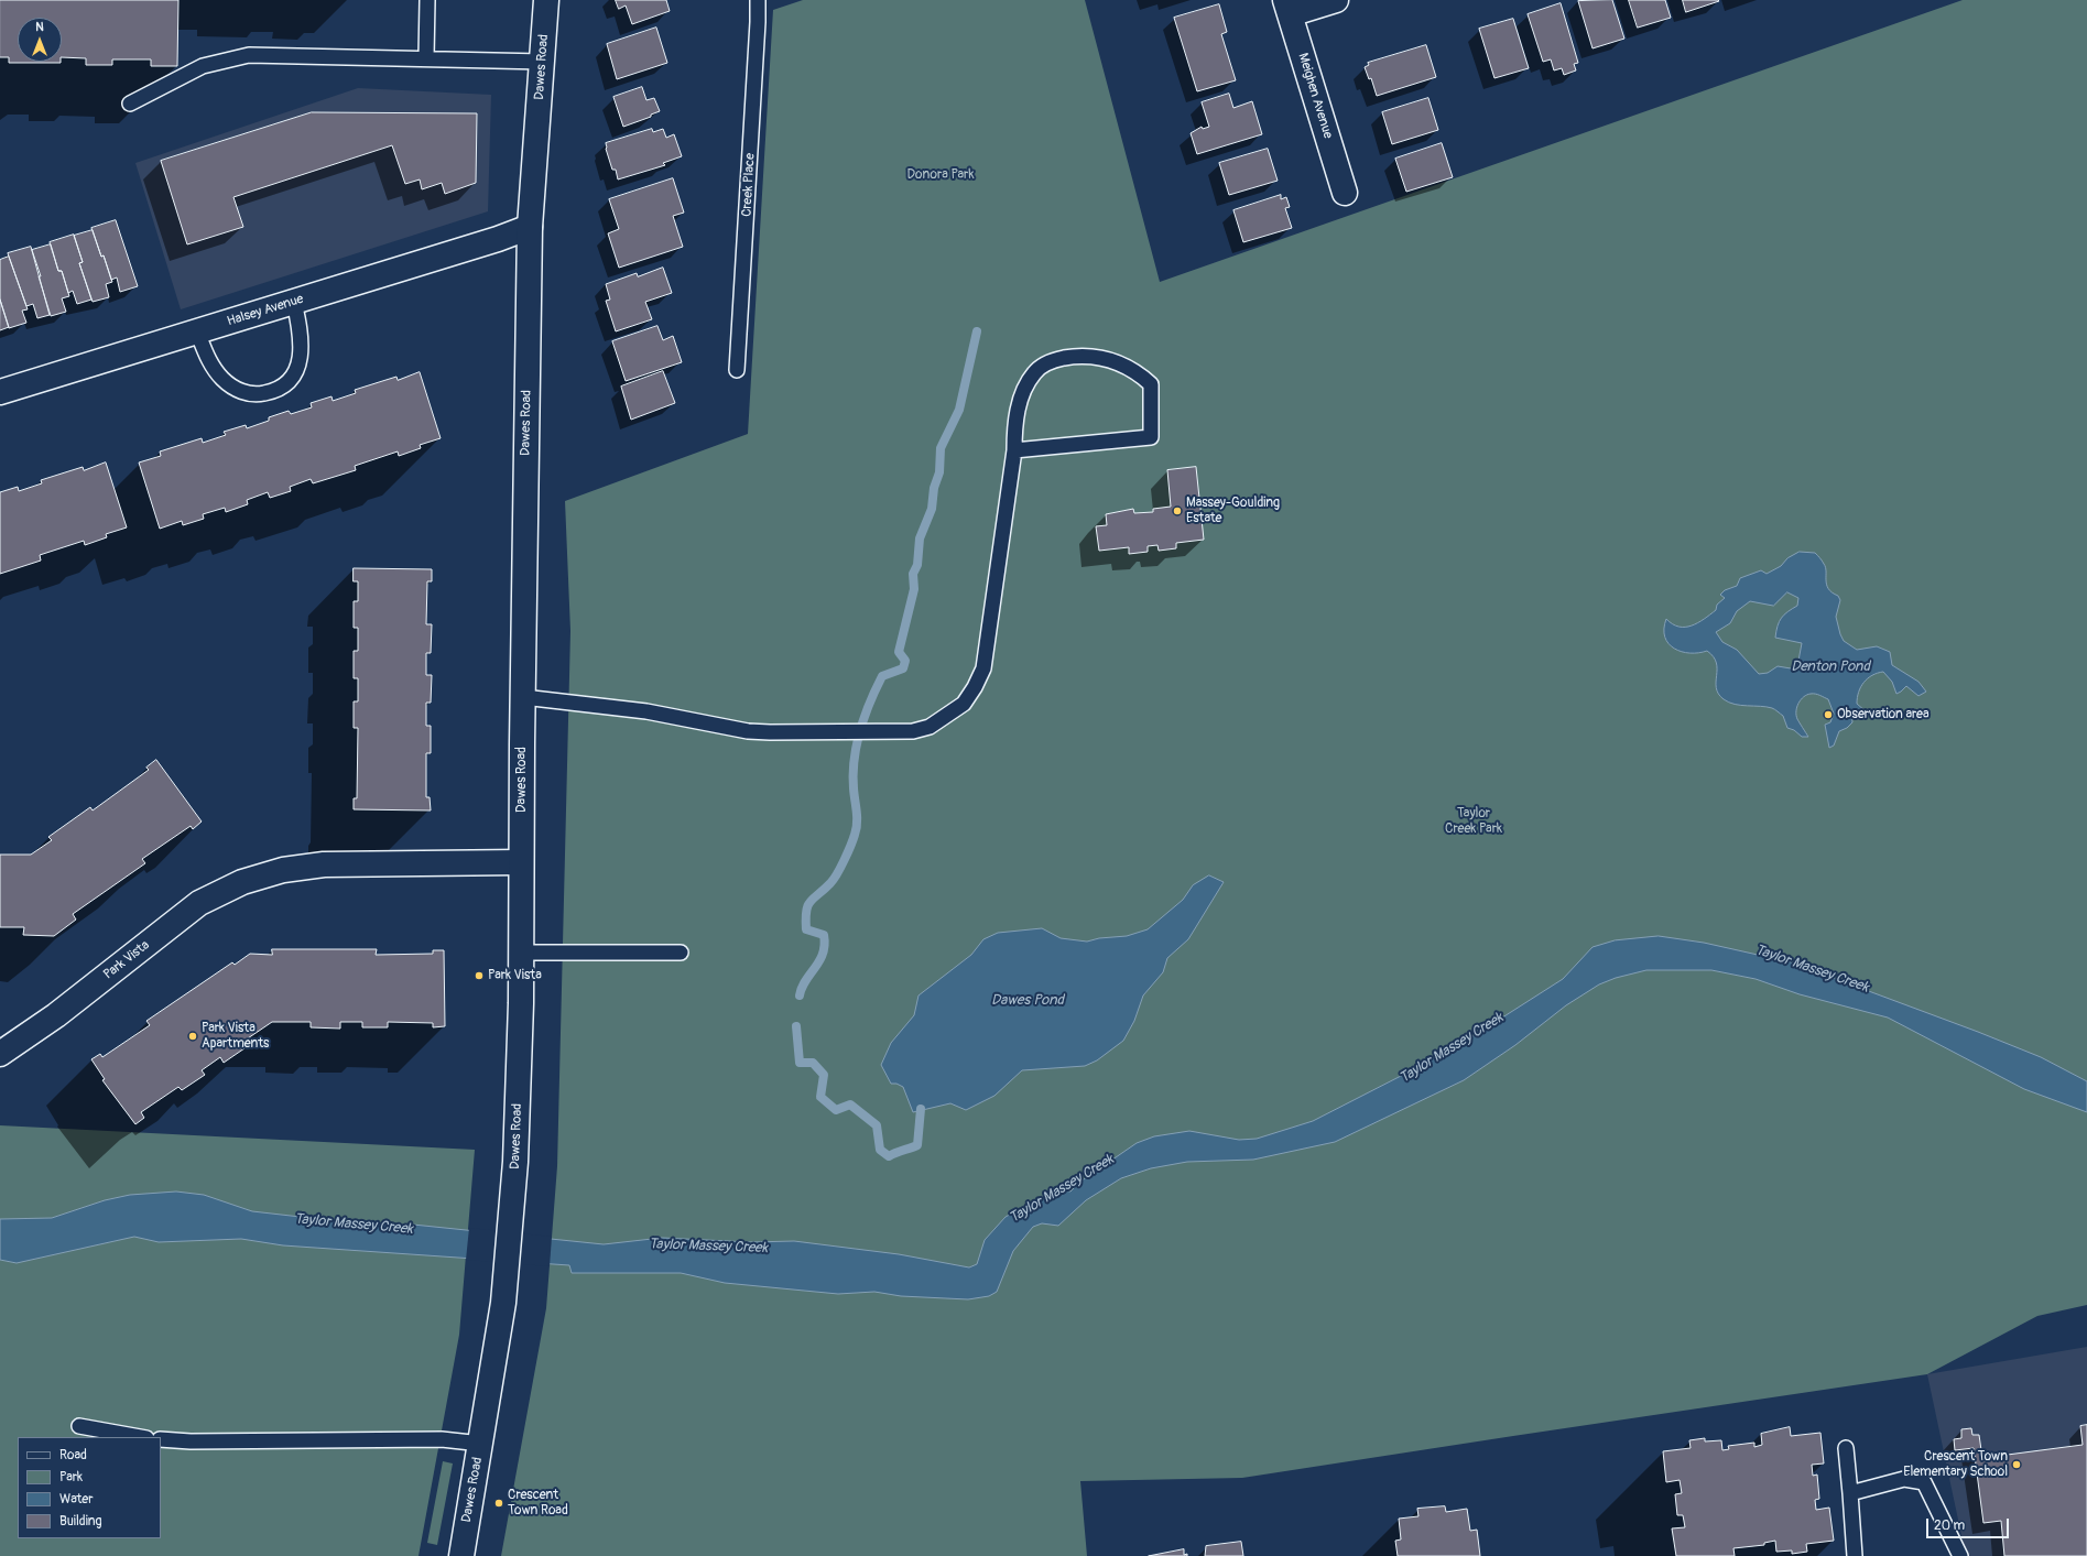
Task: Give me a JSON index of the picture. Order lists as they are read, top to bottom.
{
  "streets": {
    "street": [
      "Dawes Road",
      "Meighen Avenue",
      "Halsey Avenue",
      "Park Vista"
    ],
    "lane": ["Creek Place"]
  },
  "crossings": [
    ["Dawes Road", "Halsey Avenue"],
    ["Dawes Road", "Park Vista"]
  ],
  "water": ["Denton Pond", "Taylor Massey Creek", "Dawes Pond"],
  "parks": ["Donora Park", "Taylor Creek Park"],
  "places": [
    "Massey-Goulding Estate",
    "Observation area",
    "Park Vista",
    "Park Vista Apartments",
    "Crescent Town Elementary School",
    "Crescent Town Road"
  ],
  "legend": [
    "Road",
    "Park",
    "Water",
    "Building"
  ],
  "scale_bar": "20 m",
  "north": "top"
}
